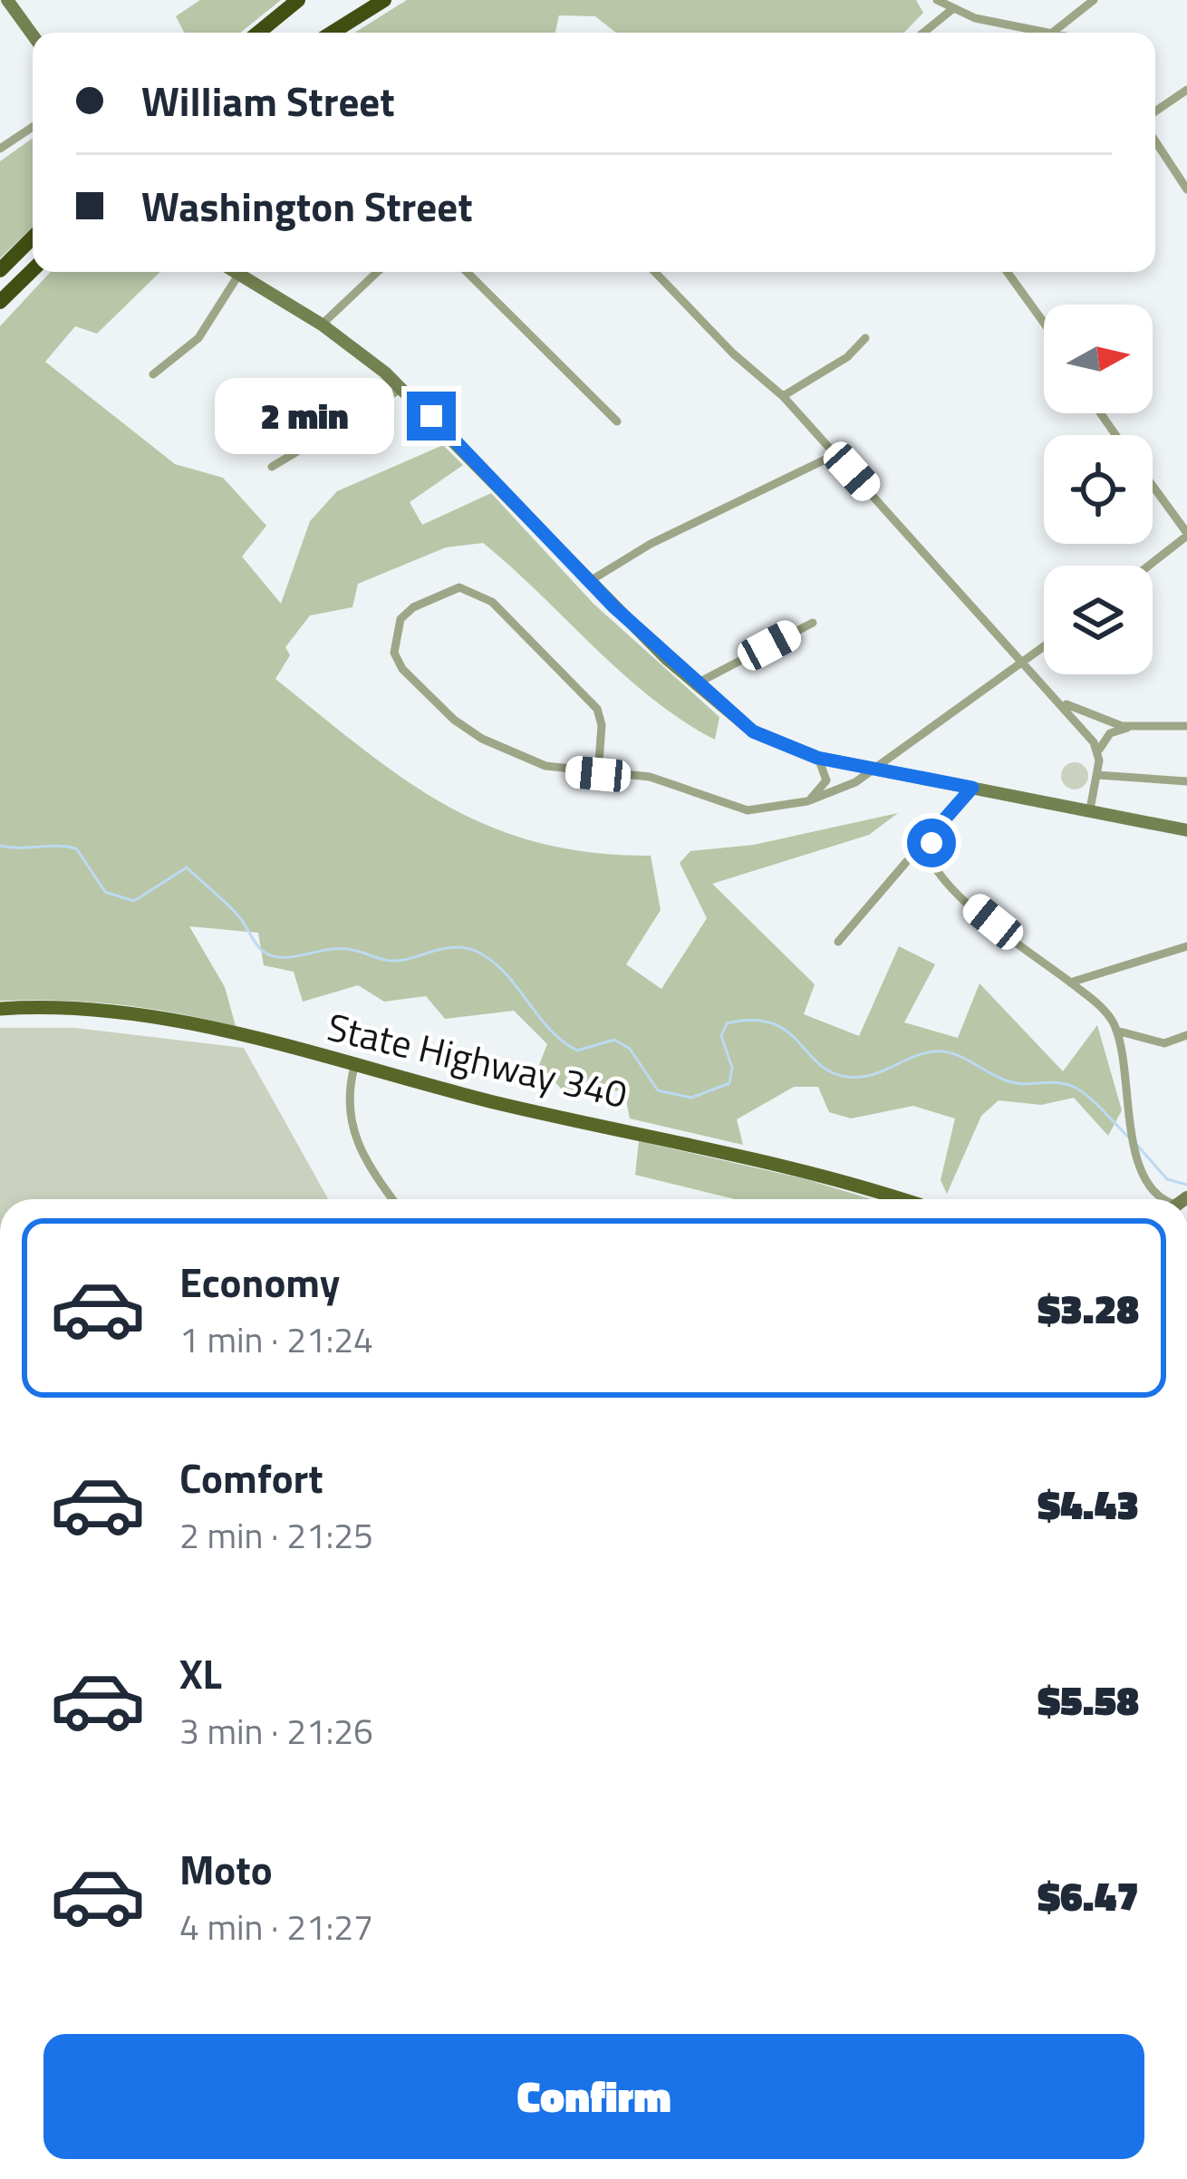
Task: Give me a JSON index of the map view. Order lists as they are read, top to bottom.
{
  "streets": {
    "main road": ["State Highway 340"]
  },
  "north": "right",
  "page": {
    "banner": ["William Street", "Washington Street"],
    "bubble": "2 min",
    "list": [
      {
        "name": "Economy",
        "note": "1 min · 21:24",
        "value": "$3.28"
      },
      {
        "name": "Comfort",
        "note": "2 min · 21:25",
        "value": "$4.43"
      },
      {
        "name": "XL",
        "note": "3 min · 21:26",
        "value": "$5.58"
      },
      {
        "name": "Moto",
        "note": "4 min · 21:27",
        "value": "$6.47"
      }
    ],
    "buttons": "Confirm"
  }
}
